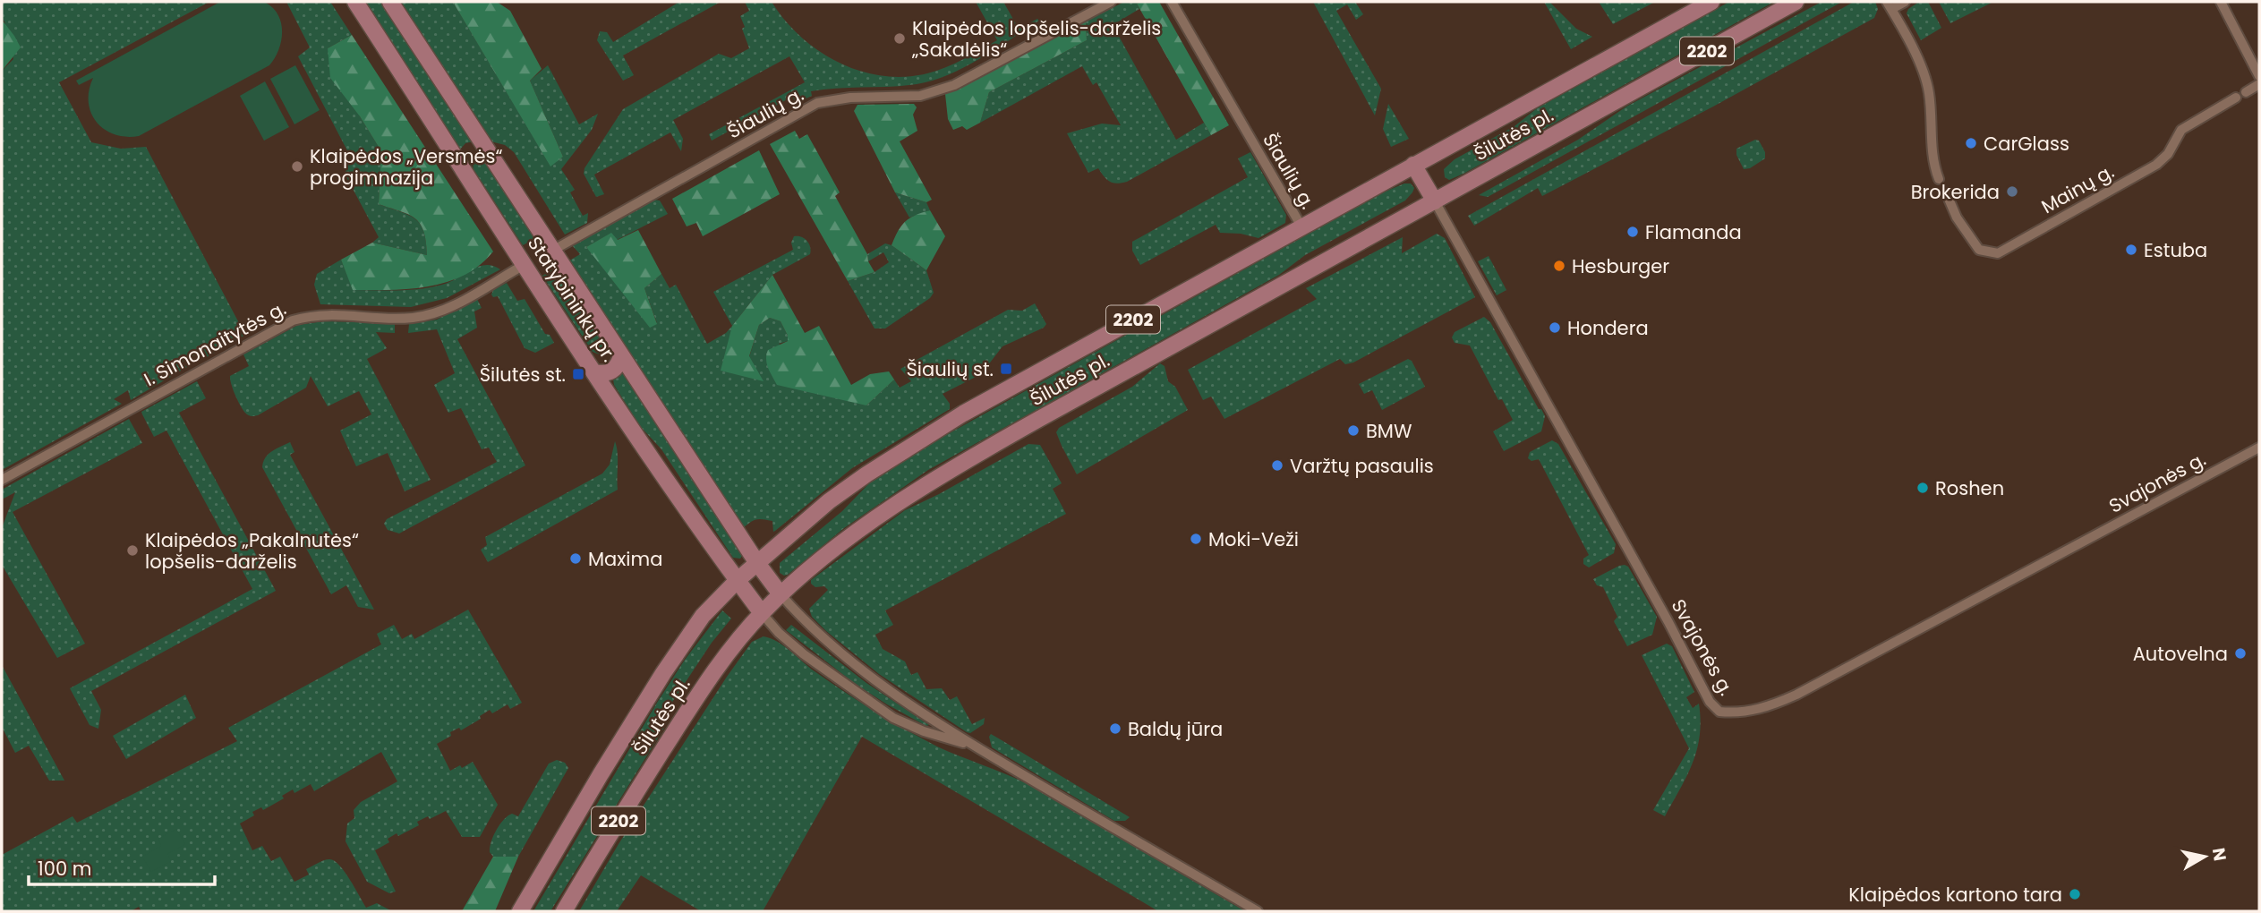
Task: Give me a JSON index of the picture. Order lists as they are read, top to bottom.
{
  "streets": {
    "main road": ["2202", "Šilutės pl.", "Statybininkų pr."],
    "street": [
      "Šiaulių g.",
      "Mainų g.",
      "I. Simonaitytės g.",
      "Svajonės g."
    ]
  },
  "crossings": [
    ["Šiaulių g.", "Šilutės pl."],
    ["Šiaulių g.", "Statybininkų pr."],
    ["Šilutės pl.", "Statybininkų pr."],
    ["Šilutės pl.", "Svajonės g."],
    ["Statybininkų pr.", "I. Simonaitytės g."]
  ],
  "places": {
    "other": [
      "Klaipėdos lopšelis-darželis „Sakalėlis“",
      "CarGlass",
      "Klaipėdos „Versmės“ progimnazija",
      "Brokerida",
      "Flamanda",
      "Estuba",
      "Hesburger",
      "Hondera",
      "BMW",
      "Varžtų pasaulis",
      "Roshen",
      "Moki-Veži",
      "Klaipėdos „Pakalnutės“ lopšelis-darželis",
      "Maxima",
      "Autovelna",
      "Baldų jūra",
      "Klaipėdos kartono tara"
    ],
    "transit": ["Šiaulių st.", "Šilutės st."]
  },
  "scale_bar": "100 m",
  "north": "right"
}
